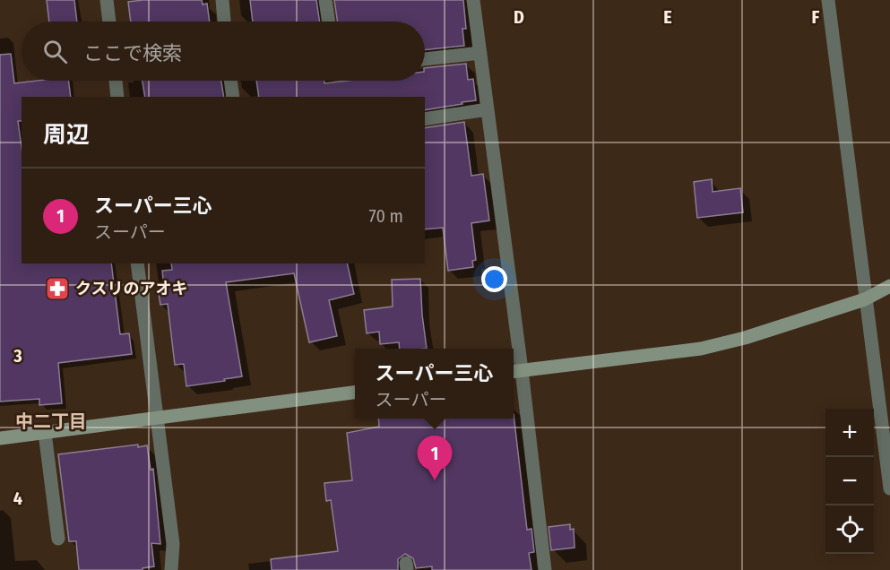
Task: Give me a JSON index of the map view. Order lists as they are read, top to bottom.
{
  "districts": ["中二丁目"],
  "places": {
    "pharmacy": ["クスリのアオキ"]
  },
  "page": {
    "search": "ここで検索",
    "heading": "周辺",
    "list": [
      {
        "mark": "1",
        "name": "スーパー三心",
        "note": "スーパー",
        "value": "70 m"
      }
    ],
    "popup": ["スーパー三心", "スーパー"],
    "map_buttons": ["+", "−"],
    "pins": "1"
  },
  "grid": {
    "columns": ["D", "E", "F"],
    "rows": ["3", "4"]
  }
}
